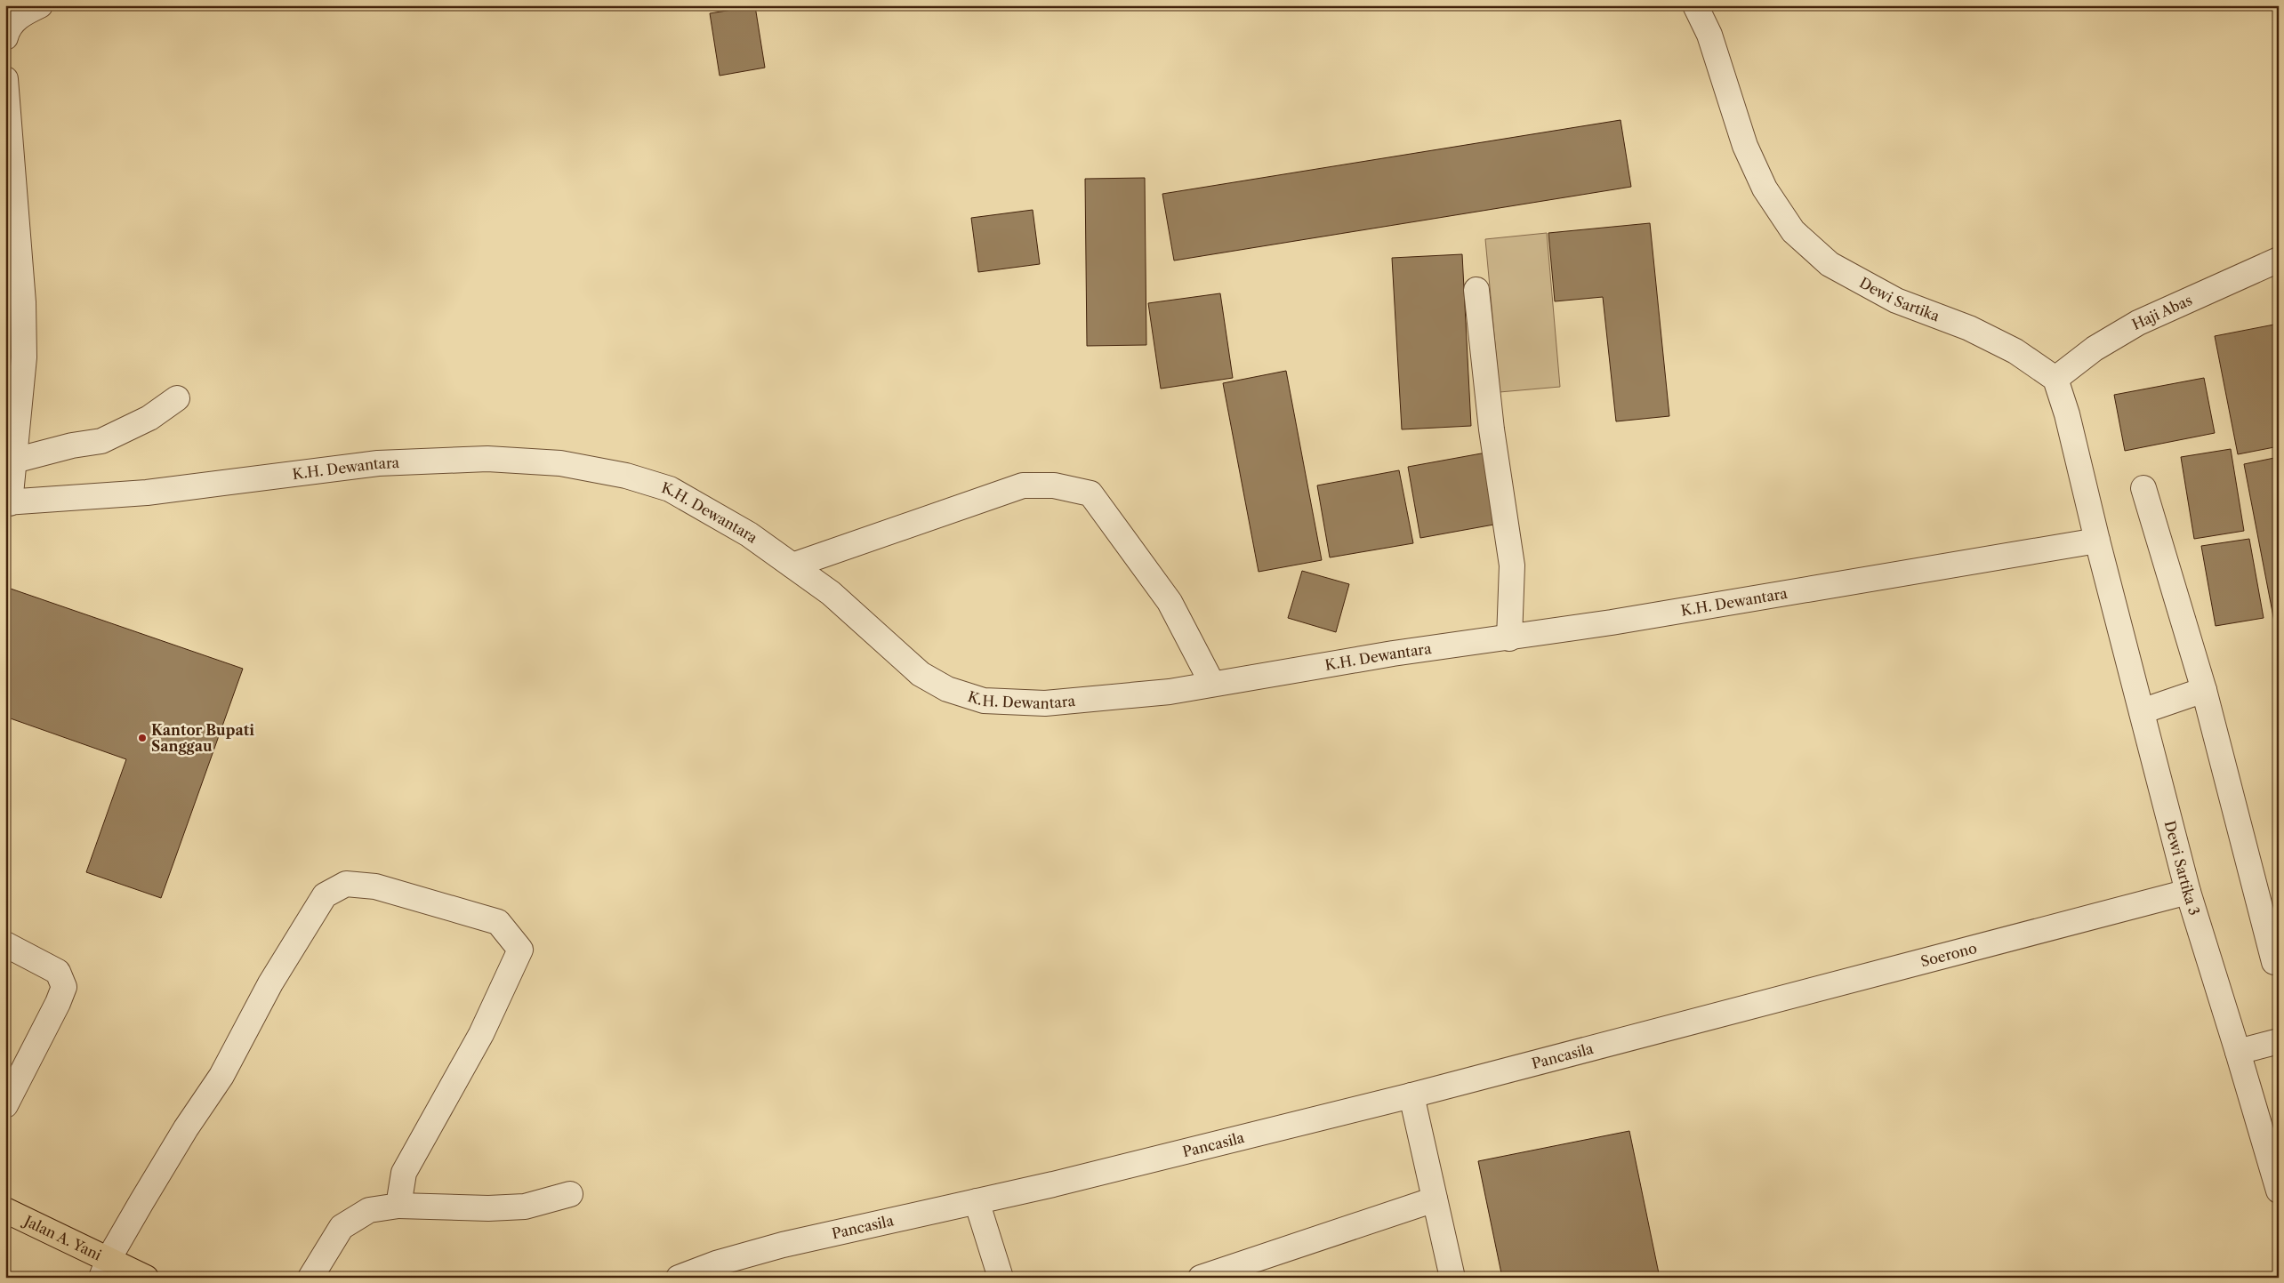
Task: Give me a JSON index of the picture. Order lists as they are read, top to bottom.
{
  "streets": {
    "highway": ["Jalan A. Yani"],
    "street": [
      "Dewi Sartika",
      "Haji Abas",
      "K.H. Dewantara",
      "Dewi Sartika 3",
      "Soerono",
      "Pancasila"
    ]
  },
  "crossings": [
    ["Dewi Sartika", "Haji Abas"],
    ["K.H. Dewantara", "Dewi Sartika 3"],
    ["Dewi Sartika 3", "Soerono"],
    ["Soerono", "Pancasila"]
  ],
  "places": ["Kantor Bupati Sanggau"]
}
